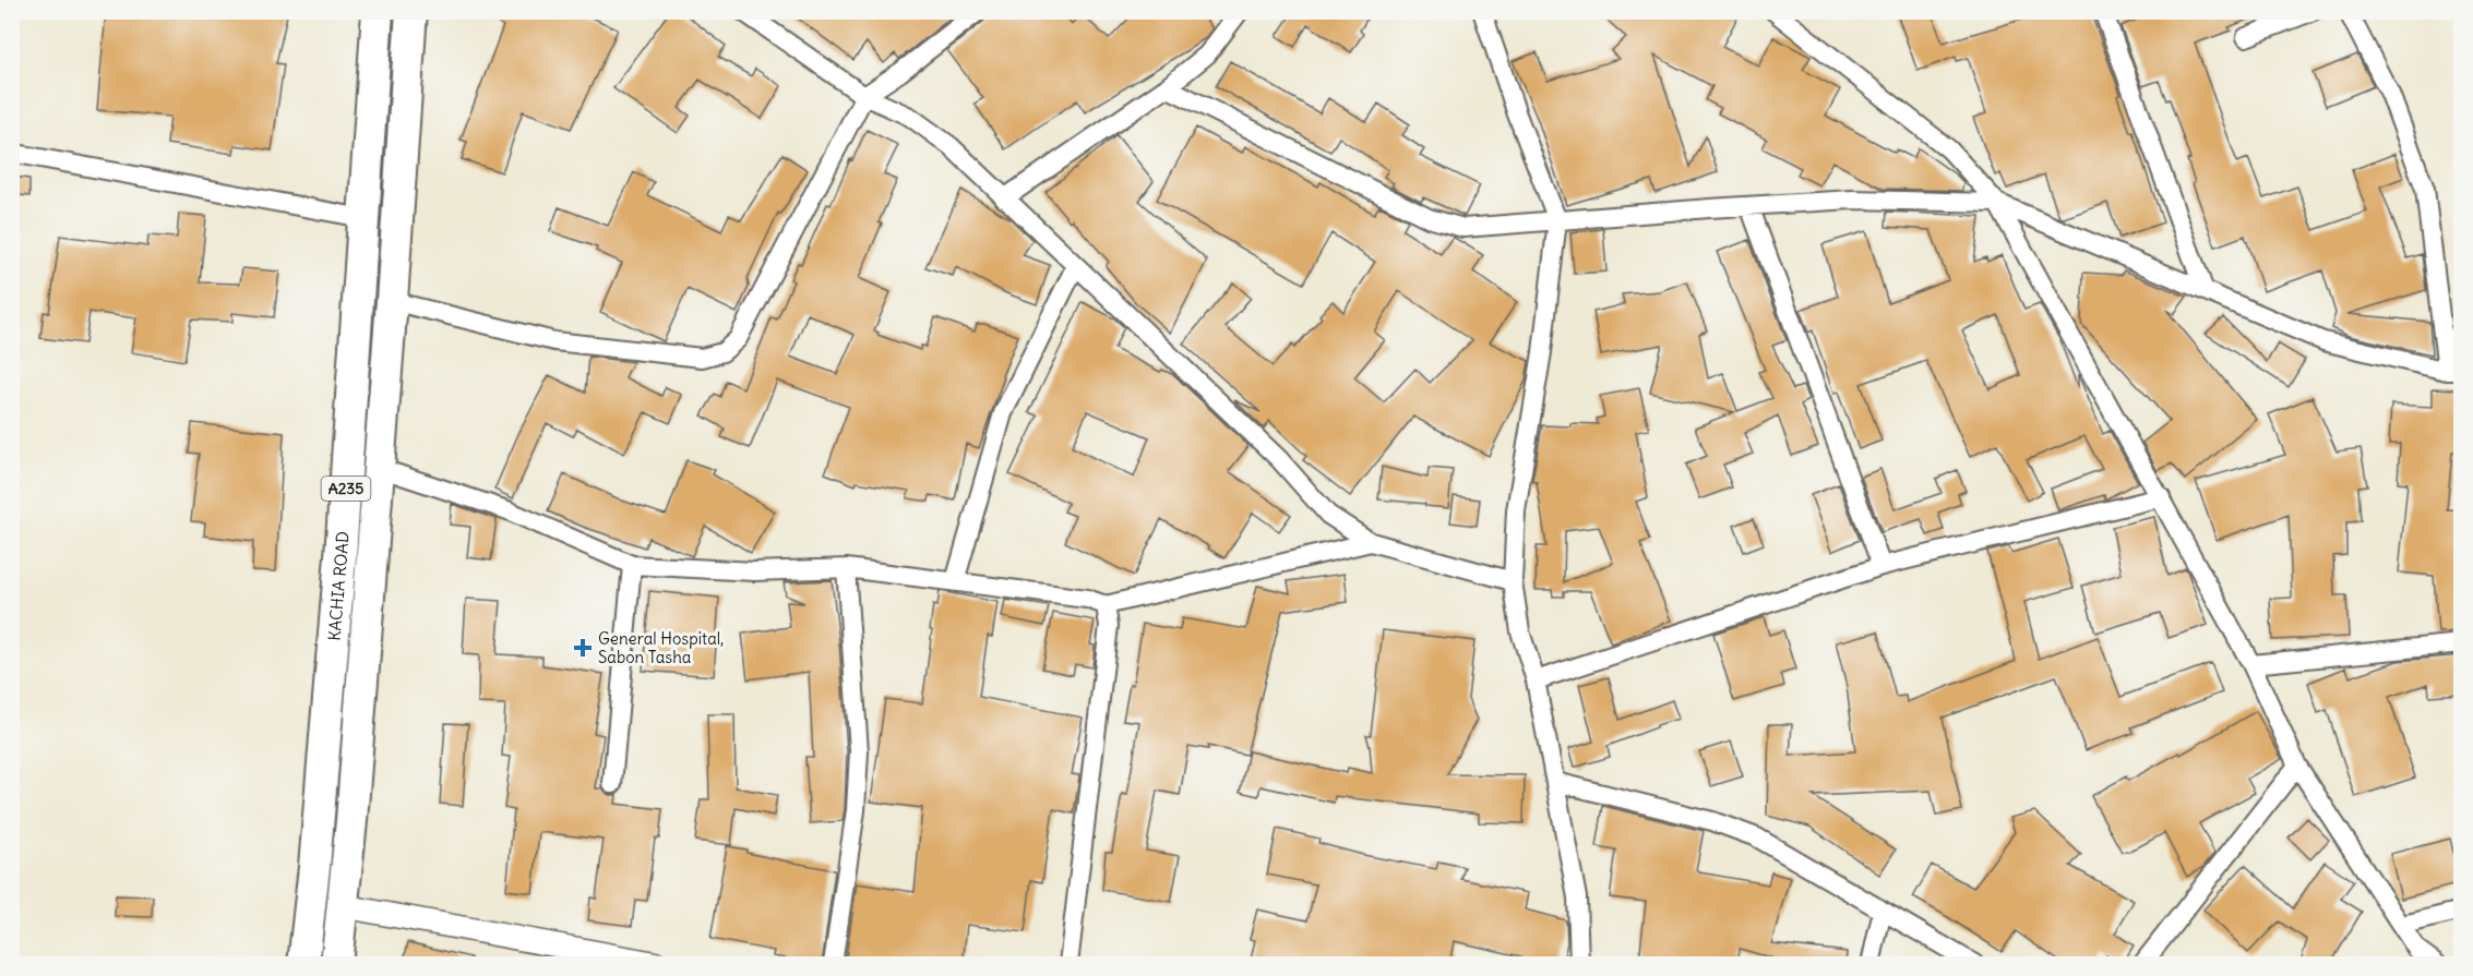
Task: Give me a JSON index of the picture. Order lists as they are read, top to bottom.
{
  "streets": {
    "highway": ["A235", "KACHIA ROAD"]
  },
  "places": {
    "health": ["General Hospital, Sabon Tasha"]
  }
}
